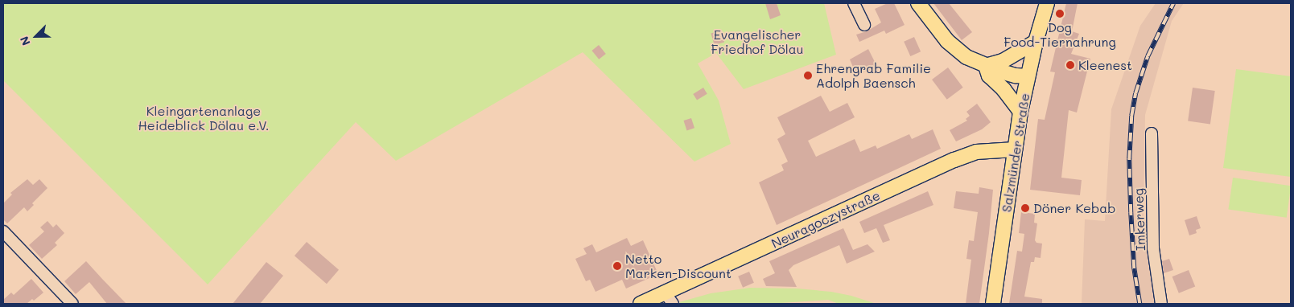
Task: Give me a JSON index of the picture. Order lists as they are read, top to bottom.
{
  "streets": {
    "main road": ["Salzmünder Straße", "Neuragoczystraße"],
    "street": ["Imkerweg"]
  },
  "crossings": [
    ["Salzmünder Straße", "Neuragoczystraße"]
  ],
  "parks": ["Evangelischer Friedhof Dölau", "Kleingartenanlage Heideblick Dölau e.V."],
  "places": [
    "Dog Food-Tiernahrung",
    "Kleenest",
    "Ehrengrab Familie Adolph Baensch",
    "Döner Kebab",
    "Netto Marken-Discount"
  ],
  "north": "bottom left"
}
